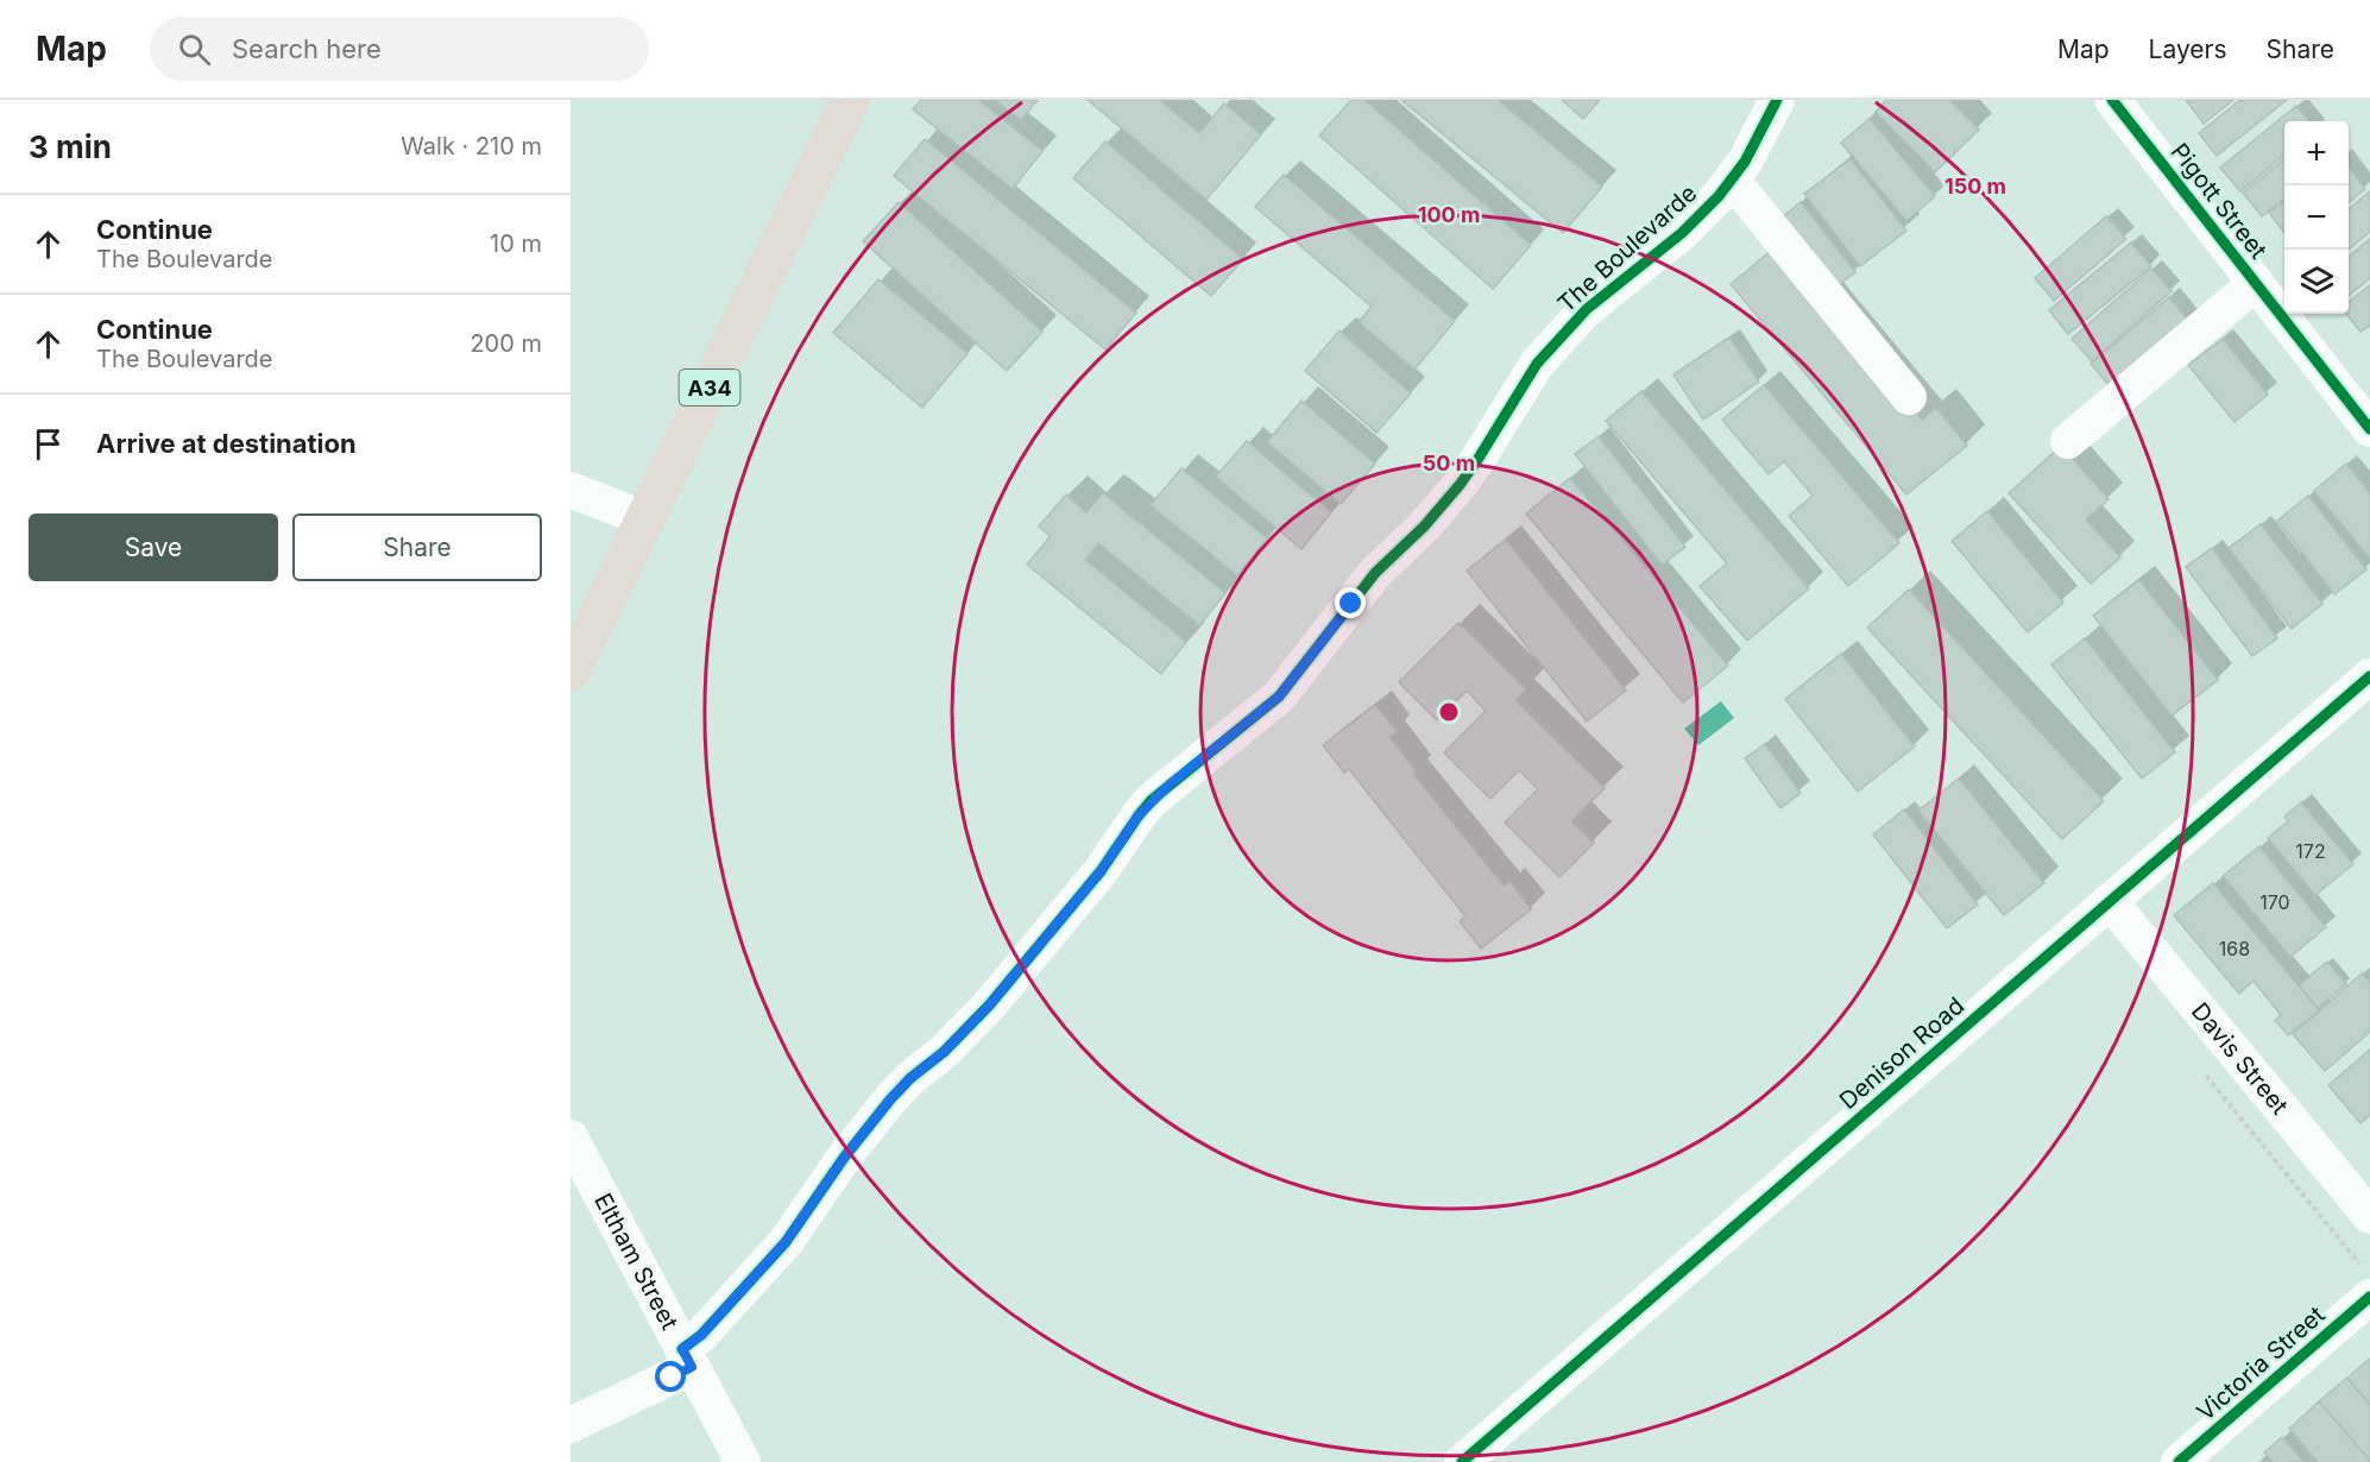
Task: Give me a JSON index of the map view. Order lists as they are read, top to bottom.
{
  "streets": {
    "highway": ["A34"],
    "street": [
      "Pigott Street",
      "The Boulevarde",
      "Denison Road",
      "Davis Street",
      "Eltham Street",
      "Victoria Street"
    ]
  },
  "crossings": [
    ["The Boulevarde", "Eltham Street"],
    ["Denison Road", "Davis Street"]
  ],
  "house_numbers": ["172", "170", "168"],
  "page": {
    "header": "Map",
    "search": "Search here",
    "nav": ["Map", "Layers", "Share"],
    "heading": ["3 min", "Walk · 210 m"],
    "map_buttons": ["+", "−"],
    "list": [
      ["Continue", "The Boulevarde", "10 m"],
      ["Continue", "The Boulevarde", "200 m"],
      "Arrive at destination"
    ],
    "buttons": ["Save", "Share"]
  },
  "rings": ["150 m", "100 m", "50 m"]
}
